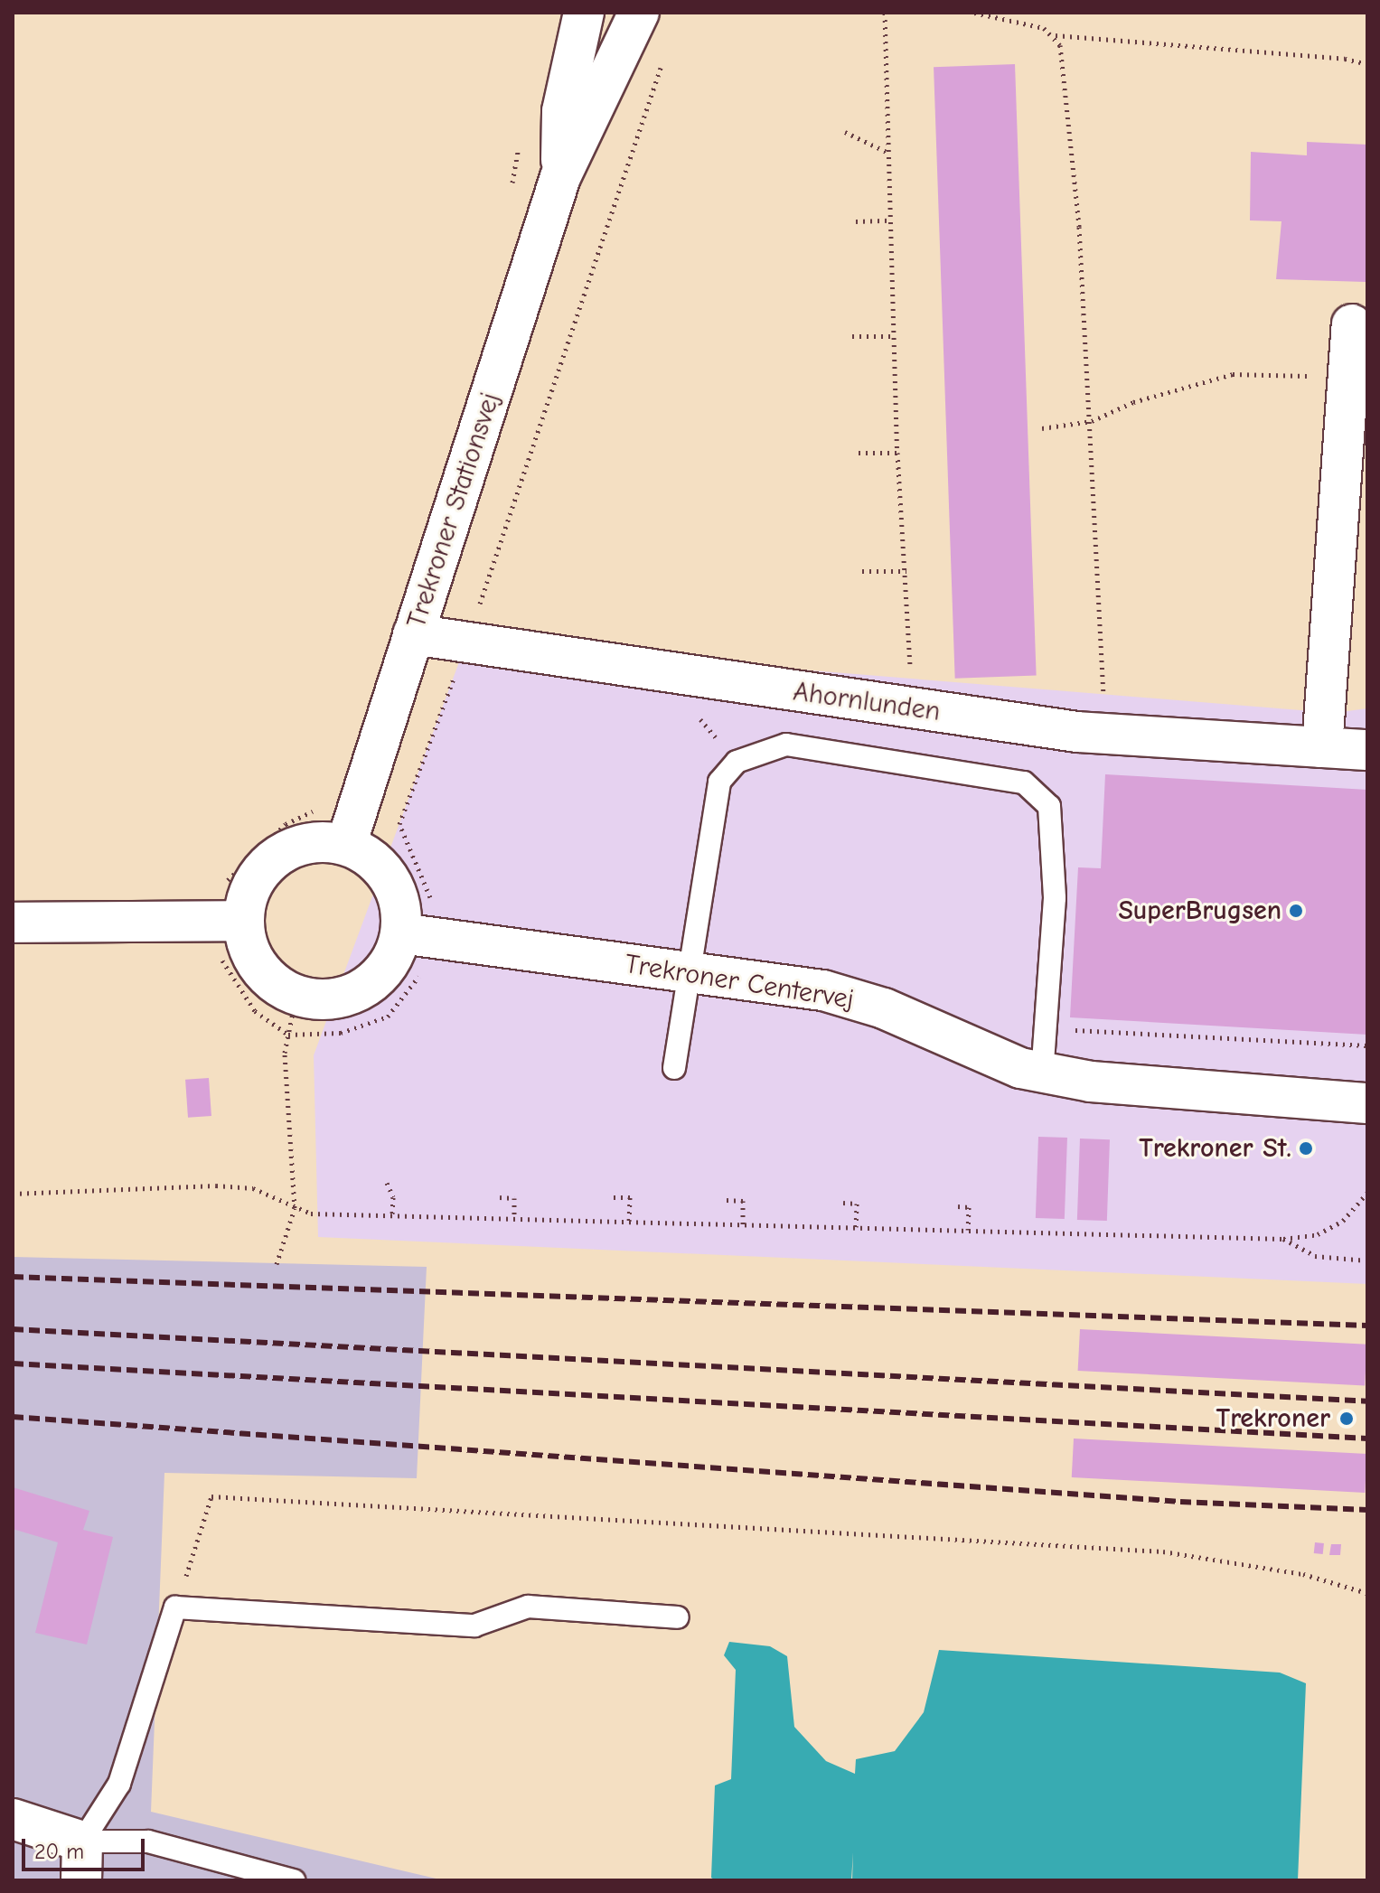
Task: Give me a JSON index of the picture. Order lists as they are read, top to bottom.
{
  "streets": {
    "street": ["Trekroner Stationsvej", "Ahornlunden", "Trekroner Centervej"]
  },
  "crossings": [
    ["Trekroner Stationsvej", "Ahornlunden"],
    ["Trekroner Stationsvej", "Trekroner Centervej"]
  ],
  "places": ["SuperBrugsen", "Trekroner St.", "Trekroner"],
  "scale_bar": "20 m"
}
